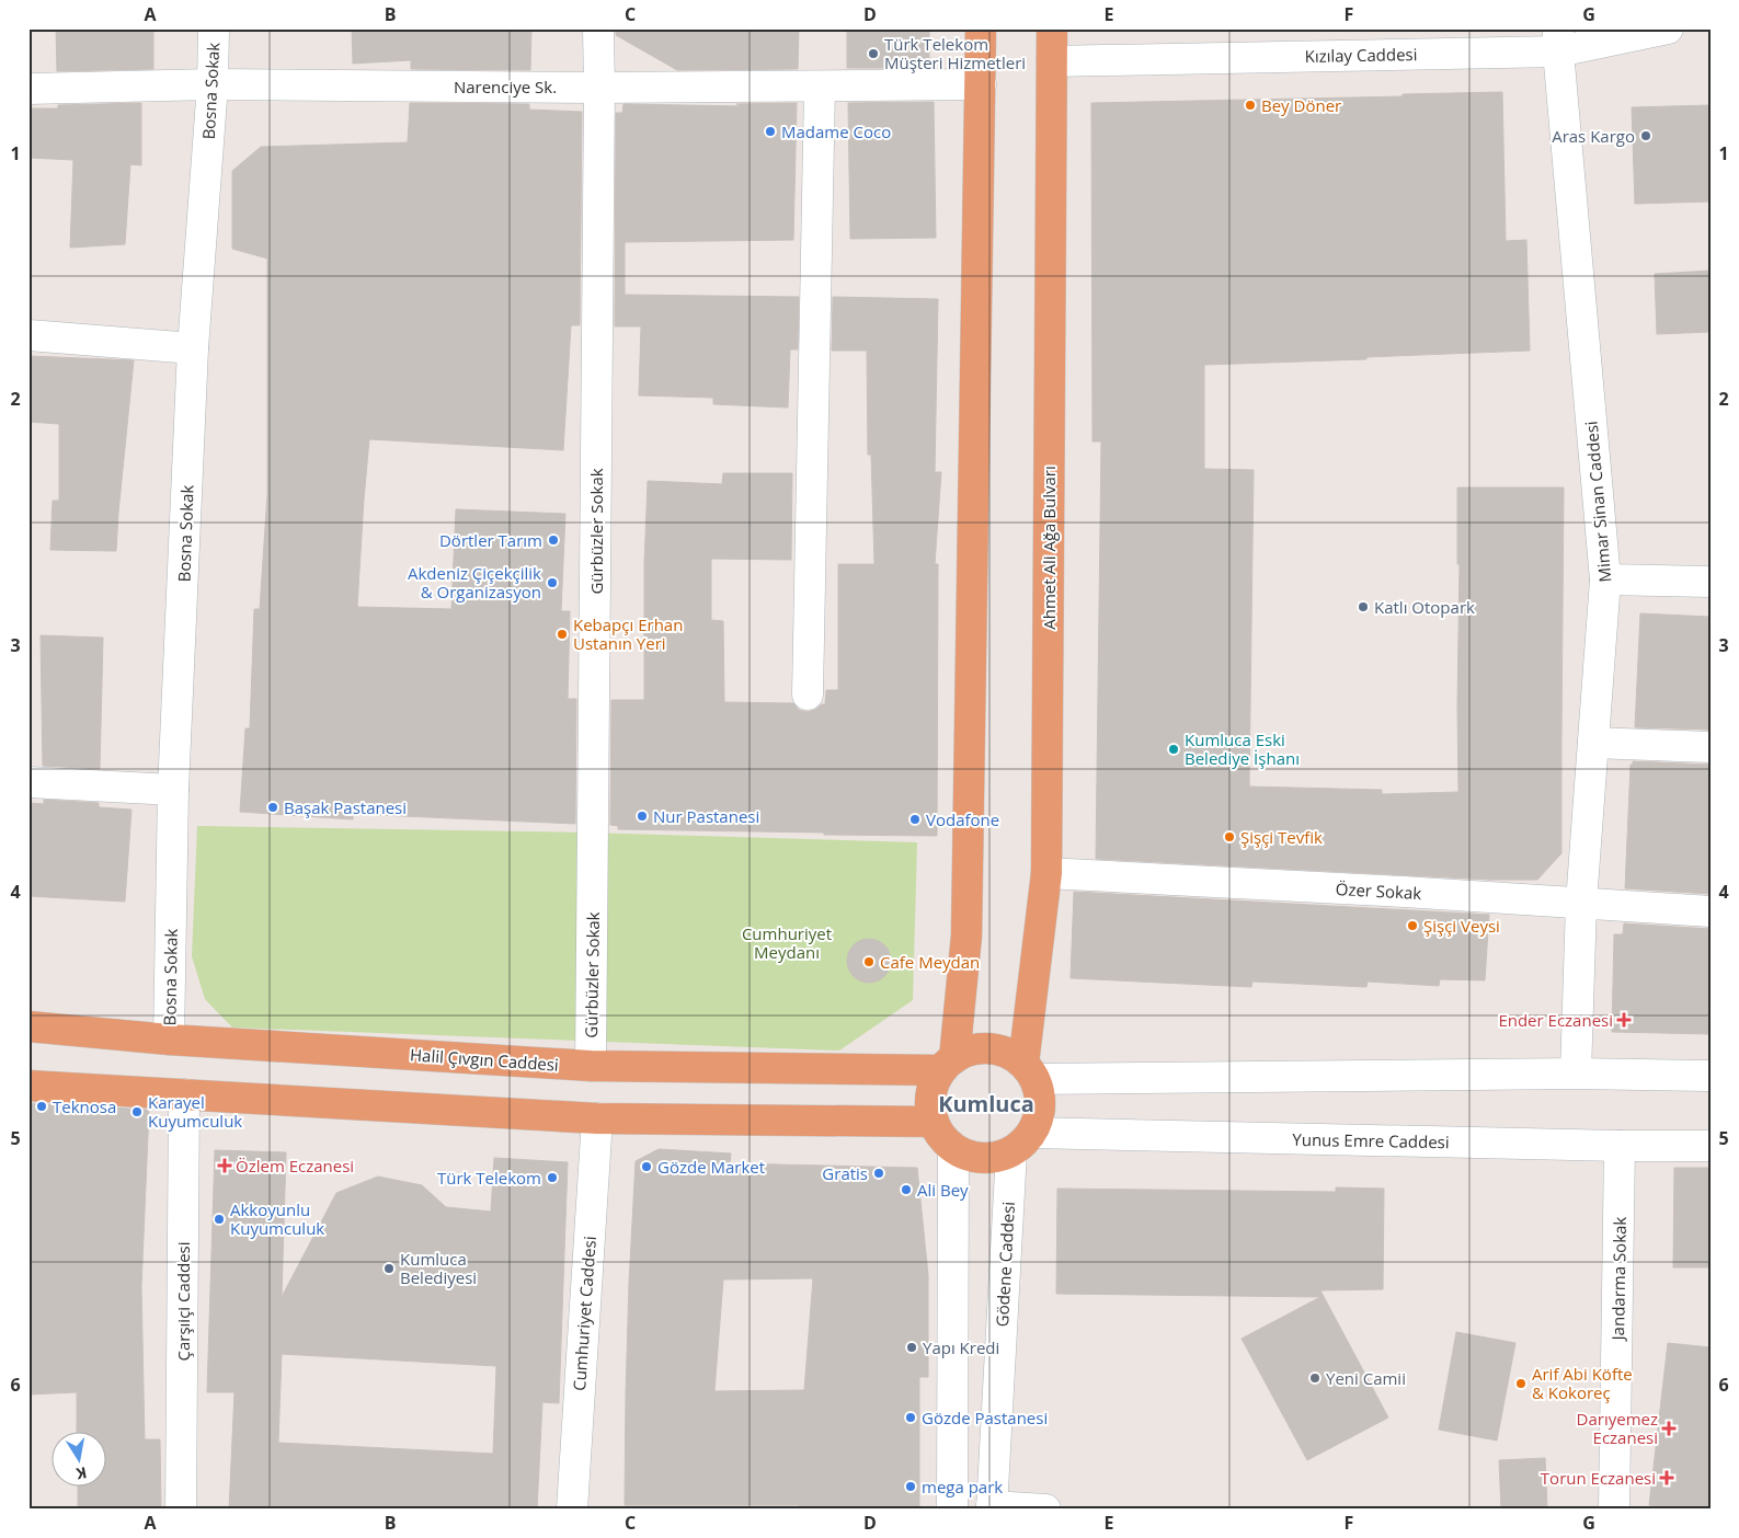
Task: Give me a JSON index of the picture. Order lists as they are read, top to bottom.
{
  "streets": {
    "highway": ["Ahmet Ali Ağa Bulvarı", "Halil Çıvgın Caddesi"],
    "street": [
      "Kızılay Caddesi",
      "Narenciye Sk.",
      "Bosna Sokak",
      "Mimar Sinan Caddesi",
      "Gürbüzler Sokak",
      "Özer Sokak",
      "Yunus Emre Caddesi",
      "Gödene Caddesi",
      "Jandarma Sokak",
      "Çarşıiçi Caddesi",
      "Cumhuriyet Caddesi"
    ]
  },
  "crossings": [
    ["Kızılay Caddesi", "Mimar Sinan Caddesi"],
    ["Kızılay Caddesi", "Ahmet Ali Ağa Bulvarı"],
    ["Narenciye Sk.", "Bosna Sokak"],
    ["Narenciye Sk.", "Gürbüzler Sokak"],
    ["Bosna Sokak", "Halil Çıvgın Caddesi"],
    ["Mimar Sinan Caddesi", "Özer Sokak"],
    ["Gürbüzler Sokak", "Halil Çıvgın Caddesi"],
    ["Ahmet Ali Ağa Bulvarı", "Özer Sokak"],
    ["Ahmet Ali Ağa Bulvarı", "Halil Çıvgın Caddesi"],
    ["Ahmet Ali Ağa Bulvarı", "Yunus Emre Caddesi"],
    ["Ahmet Ali Ağa Bulvarı", "Gödene Caddesi"],
    ["Halil Çıvgın Caddesi", "Yunus Emre Caddesi"],
    ["Halil Çıvgın Caddesi", "Gödene Caddesi"],
    ["Yunus Emre Caddesi", "Gödene Caddesi"],
    ["Yunus Emre Caddesi", "Jandarma Sokak"]
  ],
  "districts": ["Kumluca"],
  "parks": ["Cumhuriyet Meydanı"],
  "places": {
    "other": [
      "Türk Telekom Müşteri Hizmetleri",
      "Bey Döner",
      "Madame Coco",
      "Aras Kargo",
      "Dörtler Tarım",
      "Akdeniz Çiçekçilik & Organizasyon",
      "Katlı Otopark",
      "Kebapçı Erhan Ustanın Yeri",
      "Kumluca Eski Belediye İşhanı",
      "Başak Pastanesi",
      "Nur Pastanesi",
      "Vodafone",
      "Şişçi Tevfik",
      "Şişçi Veysi",
      "Cafe Meydan",
      "Teknosa",
      "Karayel Kuyumculuk",
      "Gözde Market",
      "Gratis",
      "Türk Telekom",
      "Ali Bey",
      "Akkoyunlu Kuyumculuk",
      "Kumluca Belediyesi",
      "Yapı Kredi",
      "Yeni Camii",
      "Arif Abi Köfte & Kokoreç",
      "Gözde Pastanesi",
      "mega park"
    ],
    "health": [
      "Ender Eczanesi",
      "Özlem Eczanesi",
      "Darıyemez Eczanesi",
      "Torun Eczanesi"
    ]
  },
  "north": "bottom",
  "grid": {
    "columns": [
      "A",
      "B",
      "C",
      "D",
      "E",
      "F",
      "G"
    ],
    "rows": [
      "1",
      "2",
      "3",
      "4",
      "5",
      "6"
    ]
  }
}
